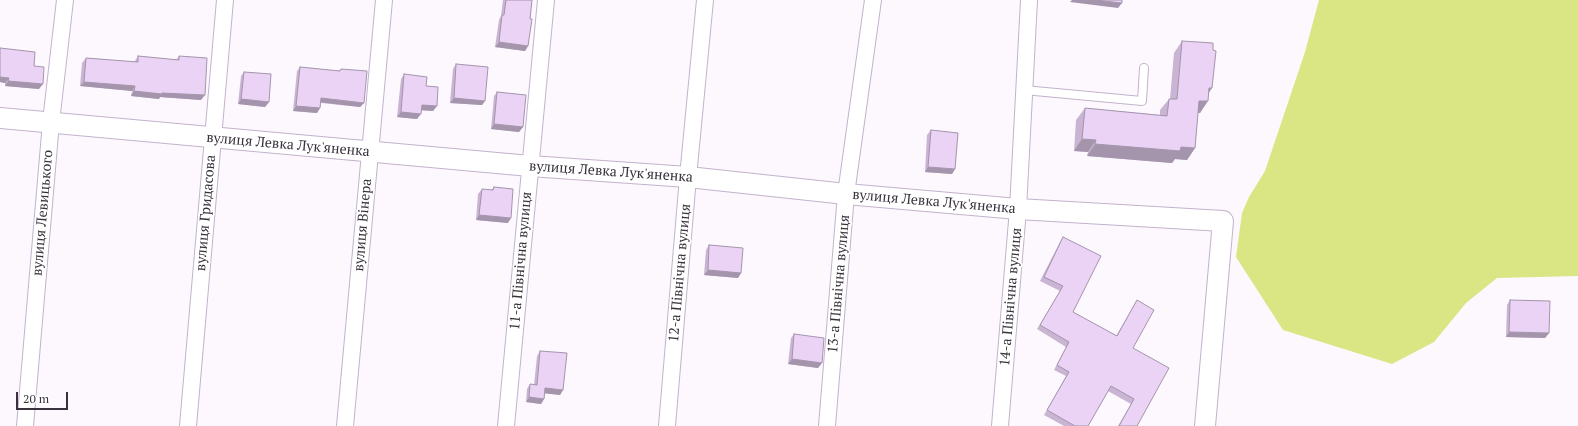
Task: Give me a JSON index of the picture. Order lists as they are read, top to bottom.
{
  "streets": {
    "street": [
      "вулиця Левка Лук'яненка",
      "вулиця Левицького",
      "вулиця Гридасова",
      "вулиця Вінера",
      "11-а Північна вулиця",
      "12-а Північна вулиця",
      "13-а Північна вулиця",
      "14-а Північна вулиця"
    ]
  },
  "crossings": [
    ["вулиця Левка Лук'яненка", "вулиця Левицького"],
    ["вулиця Левка Лук'яненка", "вулиця Гридасова"],
    ["вулиця Левка Лук'яненка", "вулиця Вінера"],
    ["вулиця Левка Лук'яненка", "11-а Північна вулиця"],
    ["вулиця Левка Лук'яненка", "12-а Північна вулиця"],
    ["вулиця Левка Лук'яненка", "13-а Північна вулиця"],
    ["вулиця Левка Лук'яненка", "14-а Північна вулиця"]
  ],
  "scale_bar": "20 m"
}
